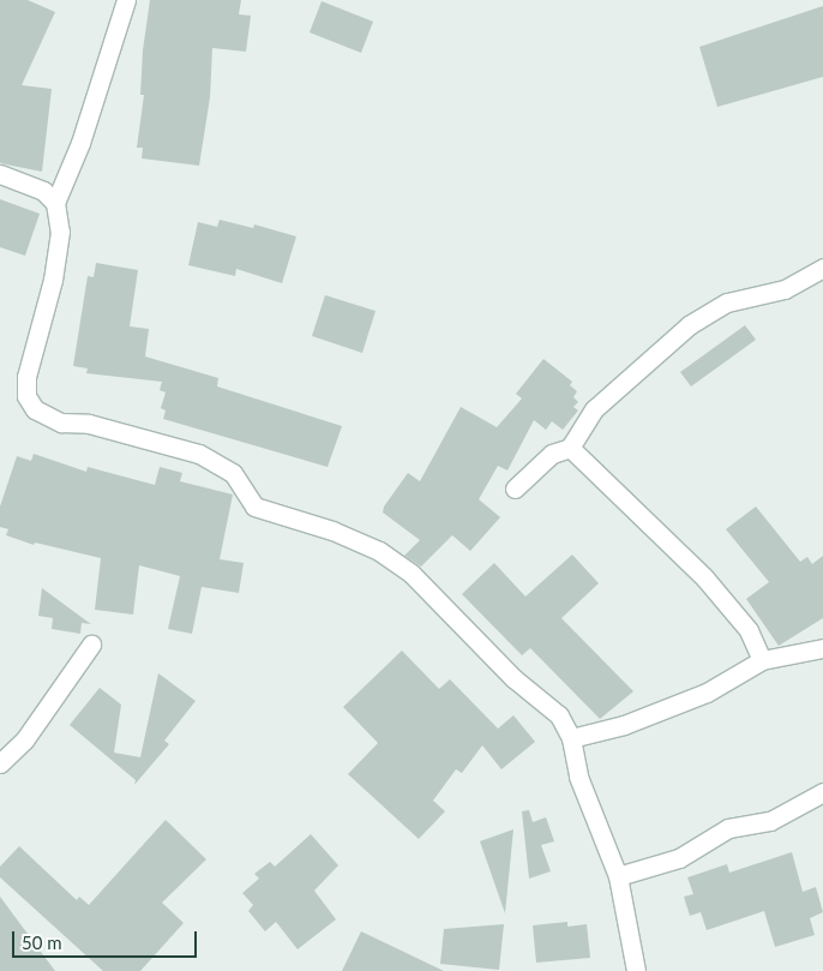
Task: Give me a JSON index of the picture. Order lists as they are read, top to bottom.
{
  "scale_bar": "50 m"
}
